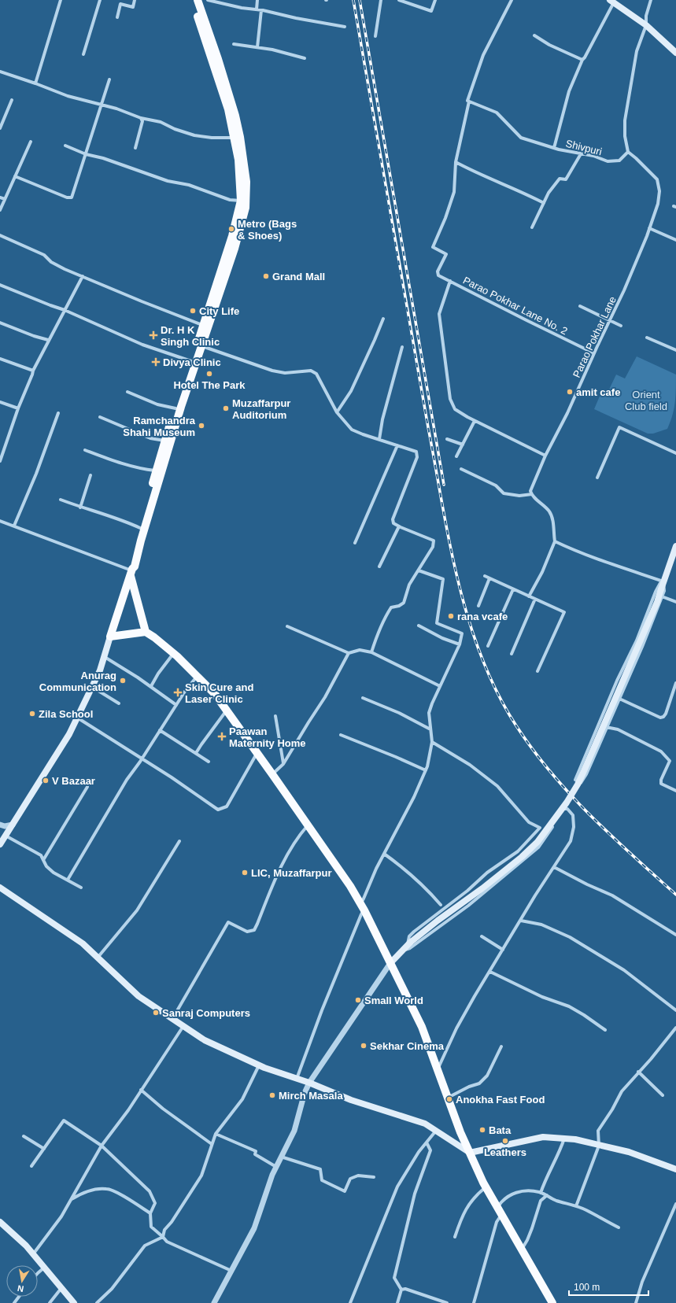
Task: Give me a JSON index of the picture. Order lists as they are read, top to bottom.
{
  "streets": {
    "street": ["Shivpuri", "Parao Pokhar Lane No. 2", "Parao Pokhar Lane"]
  },
  "crossings": [
    ["Shivpuri", "Parao Pokhar Lane"],
    ["Parao Pokhar Lane No. 2", "Parao Pokhar Lane"]
  ],
  "parks": ["Orient Club field"],
  "places": {
    "other": [
      "Metro (Bags & Shoes)",
      "Grand Mall",
      "City Life",
      "Hotel The Park",
      "amit cafe",
      "Muzaffarpur Auditorium",
      "Ramchandra Shahi Museum",
      "rana vcafe",
      "Anurag Communication",
      "Zila School",
      "V Bazaar",
      "LIC, Muzaffarpur",
      "Small World",
      "Sanraj Computers",
      "Sekhar Cinema",
      "Mirch Masala",
      "Anokha Fast Food",
      "Bata",
      "Leathers"
    ],
    "health": [
      "Dr. H K Singh Clinic",
      "Divya Clinic",
      "Skin Cure and Laser Clinic",
      "Paawan Maternity Home"
    ]
  },
  "scale_bar": "100 m",
  "north": "bottom"
}
